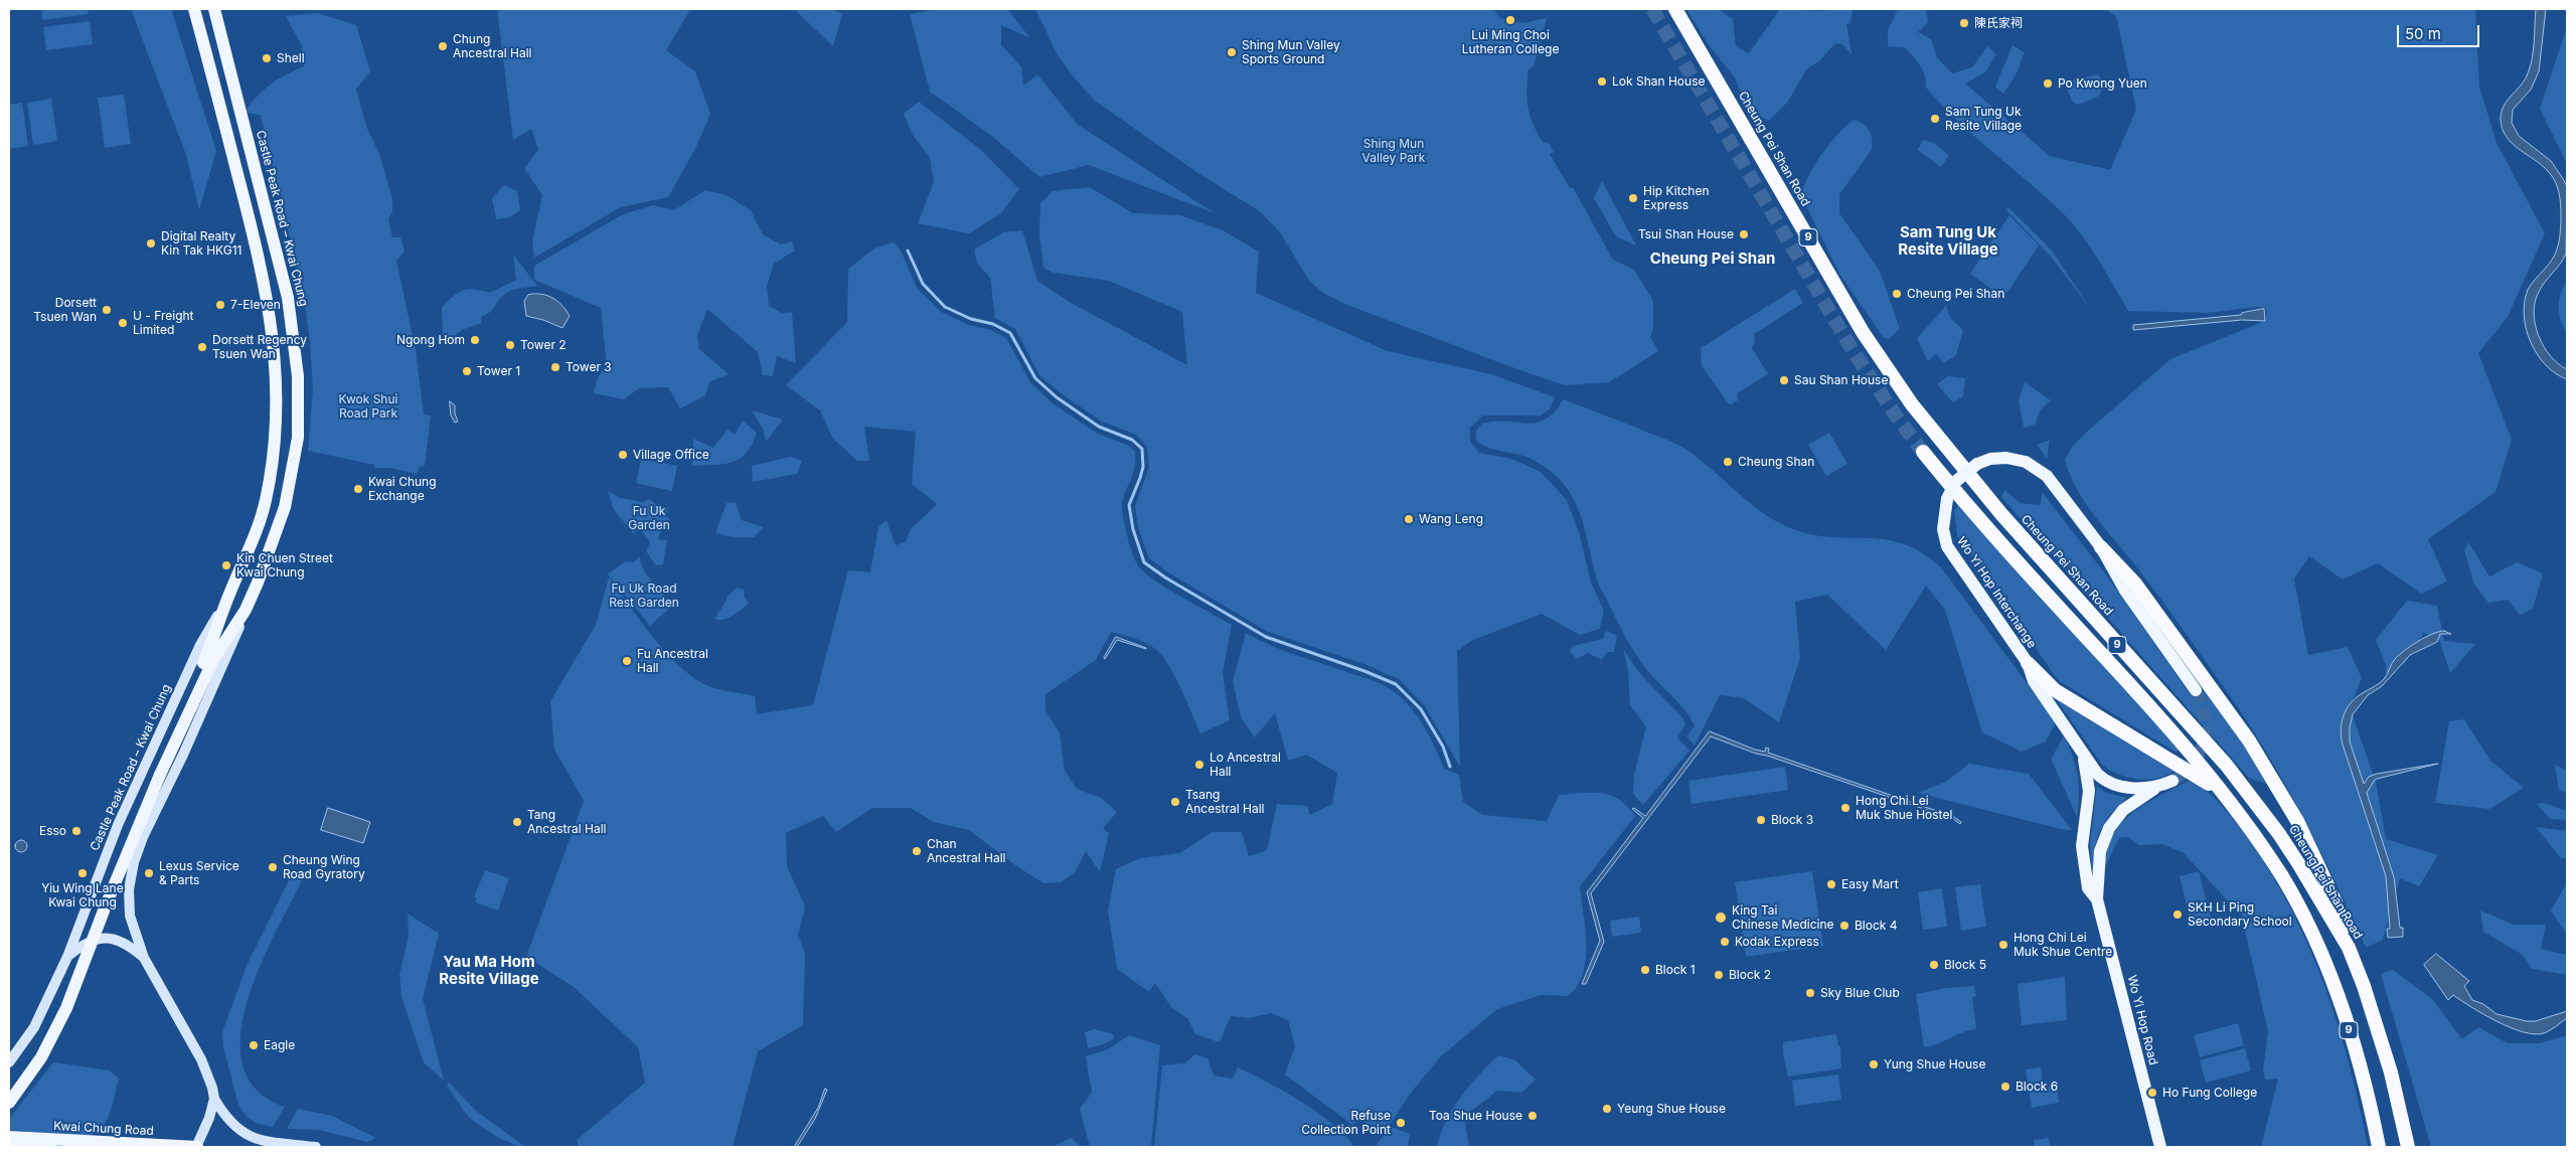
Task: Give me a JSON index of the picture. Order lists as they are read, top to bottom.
{
  "streets": {
    "highway": ["Cheung Pei Shan Road", "9"],
    "main road": [
      "Castle Peak Road – Kwai Chung",
      "Wo Yi Hop Interchange",
      "Wo Yi Hop Road",
      "Kwai Chung Road"
    ]
  },
  "crossings": [
    ["Wo Yi Hop Interchange", "Wo Yi Hop Road"]
  ],
  "districts": ["Sam Tung Uk Resite Village", "Cheung Pei Shan", "Yau Ma Hom Resite Village"],
  "parks": [
    "Shing Mun Valley Park",
    "Kwok Shui Road Park",
    "Fu Uk Garden",
    "Fu Uk Road Rest Garden"
  ],
  "places": [
    "Lui Ming Choi Lutheran College",
    "陳氏家祠",
    "Chung Ancestral Hall",
    "Shing Mun Valley Sports Ground",
    "Shell",
    "Lok Shan House",
    "Po Kwong Yuen",
    "Sam Tung Uk Resite Village",
    "Hip Kitchen Express",
    "Tsui Shan House",
    "Digital Realty Kin Tak HKG11",
    "Cheung Pei Shan",
    "7-Eleven",
    "Dorsett Tsuen Wan",
    "U - Freight Limited",
    "Ngong Hom",
    "Tower 2",
    "Dorsett Regency Tsuen Wan",
    "Tower 3",
    "Tower 1",
    "Sau Shan House",
    "Village Office",
    "Cheung Shan",
    "Kwai Chung Exchange",
    "Wang Leng",
    "Kin Chuen Street Kwai Chung",
    "Fu Ancestral Hall",
    "Lo Ancestral Hall",
    "Tsang Ancestral Hall",
    "Hong Chi Lei Muk Shue Hostel",
    "Block 3",
    "Tang Ancestral Hall",
    "Esso",
    "Chan Ancestral Hall",
    "Cheung Wing Road Gyratory",
    "Yiu Wing Lane Kwai Chung",
    "Lexus Service & Parts",
    "Easy Mart",
    "SKH Li Ping Secondary School",
    "King Tai Chinese Medicine",
    "Block 4",
    "Kodak Express",
    "Hong Chi Lei Muk Shue Centre",
    "Block 5",
    "Block 1",
    "Block 2",
    "Sky Blue Club",
    "Eagle",
    "Yung Shue House",
    "Block 6",
    "Ho Fung College",
    "Yeung Shue House",
    "Toa Shue House",
    "Refuse Collection Point"
  ],
  "scale_bar": "50 m"
}
